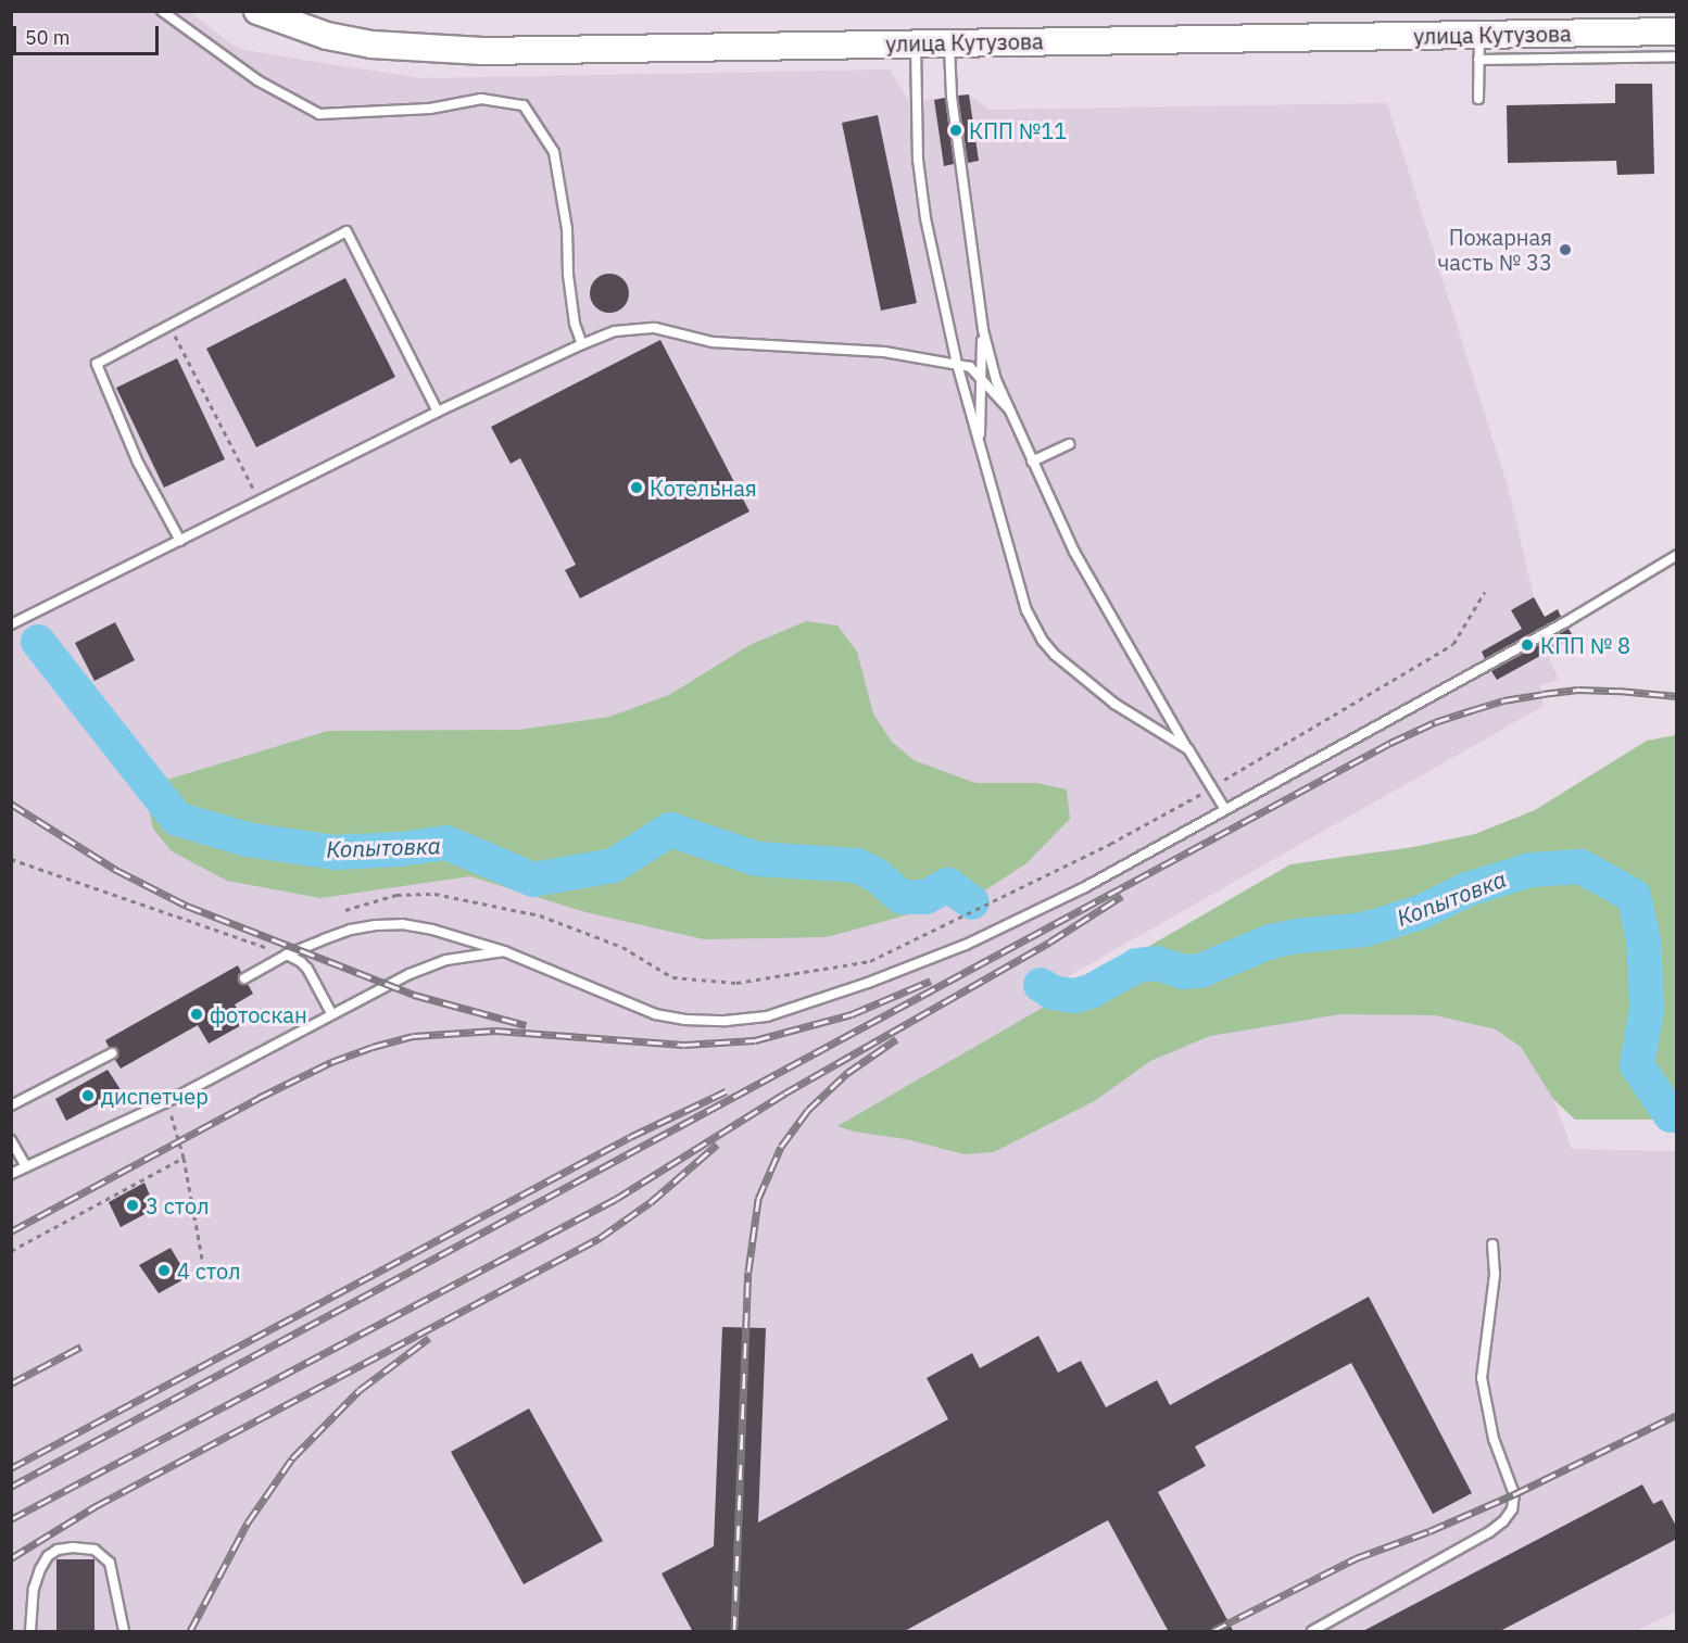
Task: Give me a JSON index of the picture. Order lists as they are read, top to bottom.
{
  "streets": {
    "street": ["улица Кутузова"]
  },
  "water": ["Копытовка"],
  "places": [
    "КПП №11",
    "Пожарная часть № 33",
    "Котельная",
    "КПП № 8",
    "фотоскан",
    "диспетчер",
    "3 стол",
    "4 стол"
  ],
  "scale_bar": "50 m"
}
